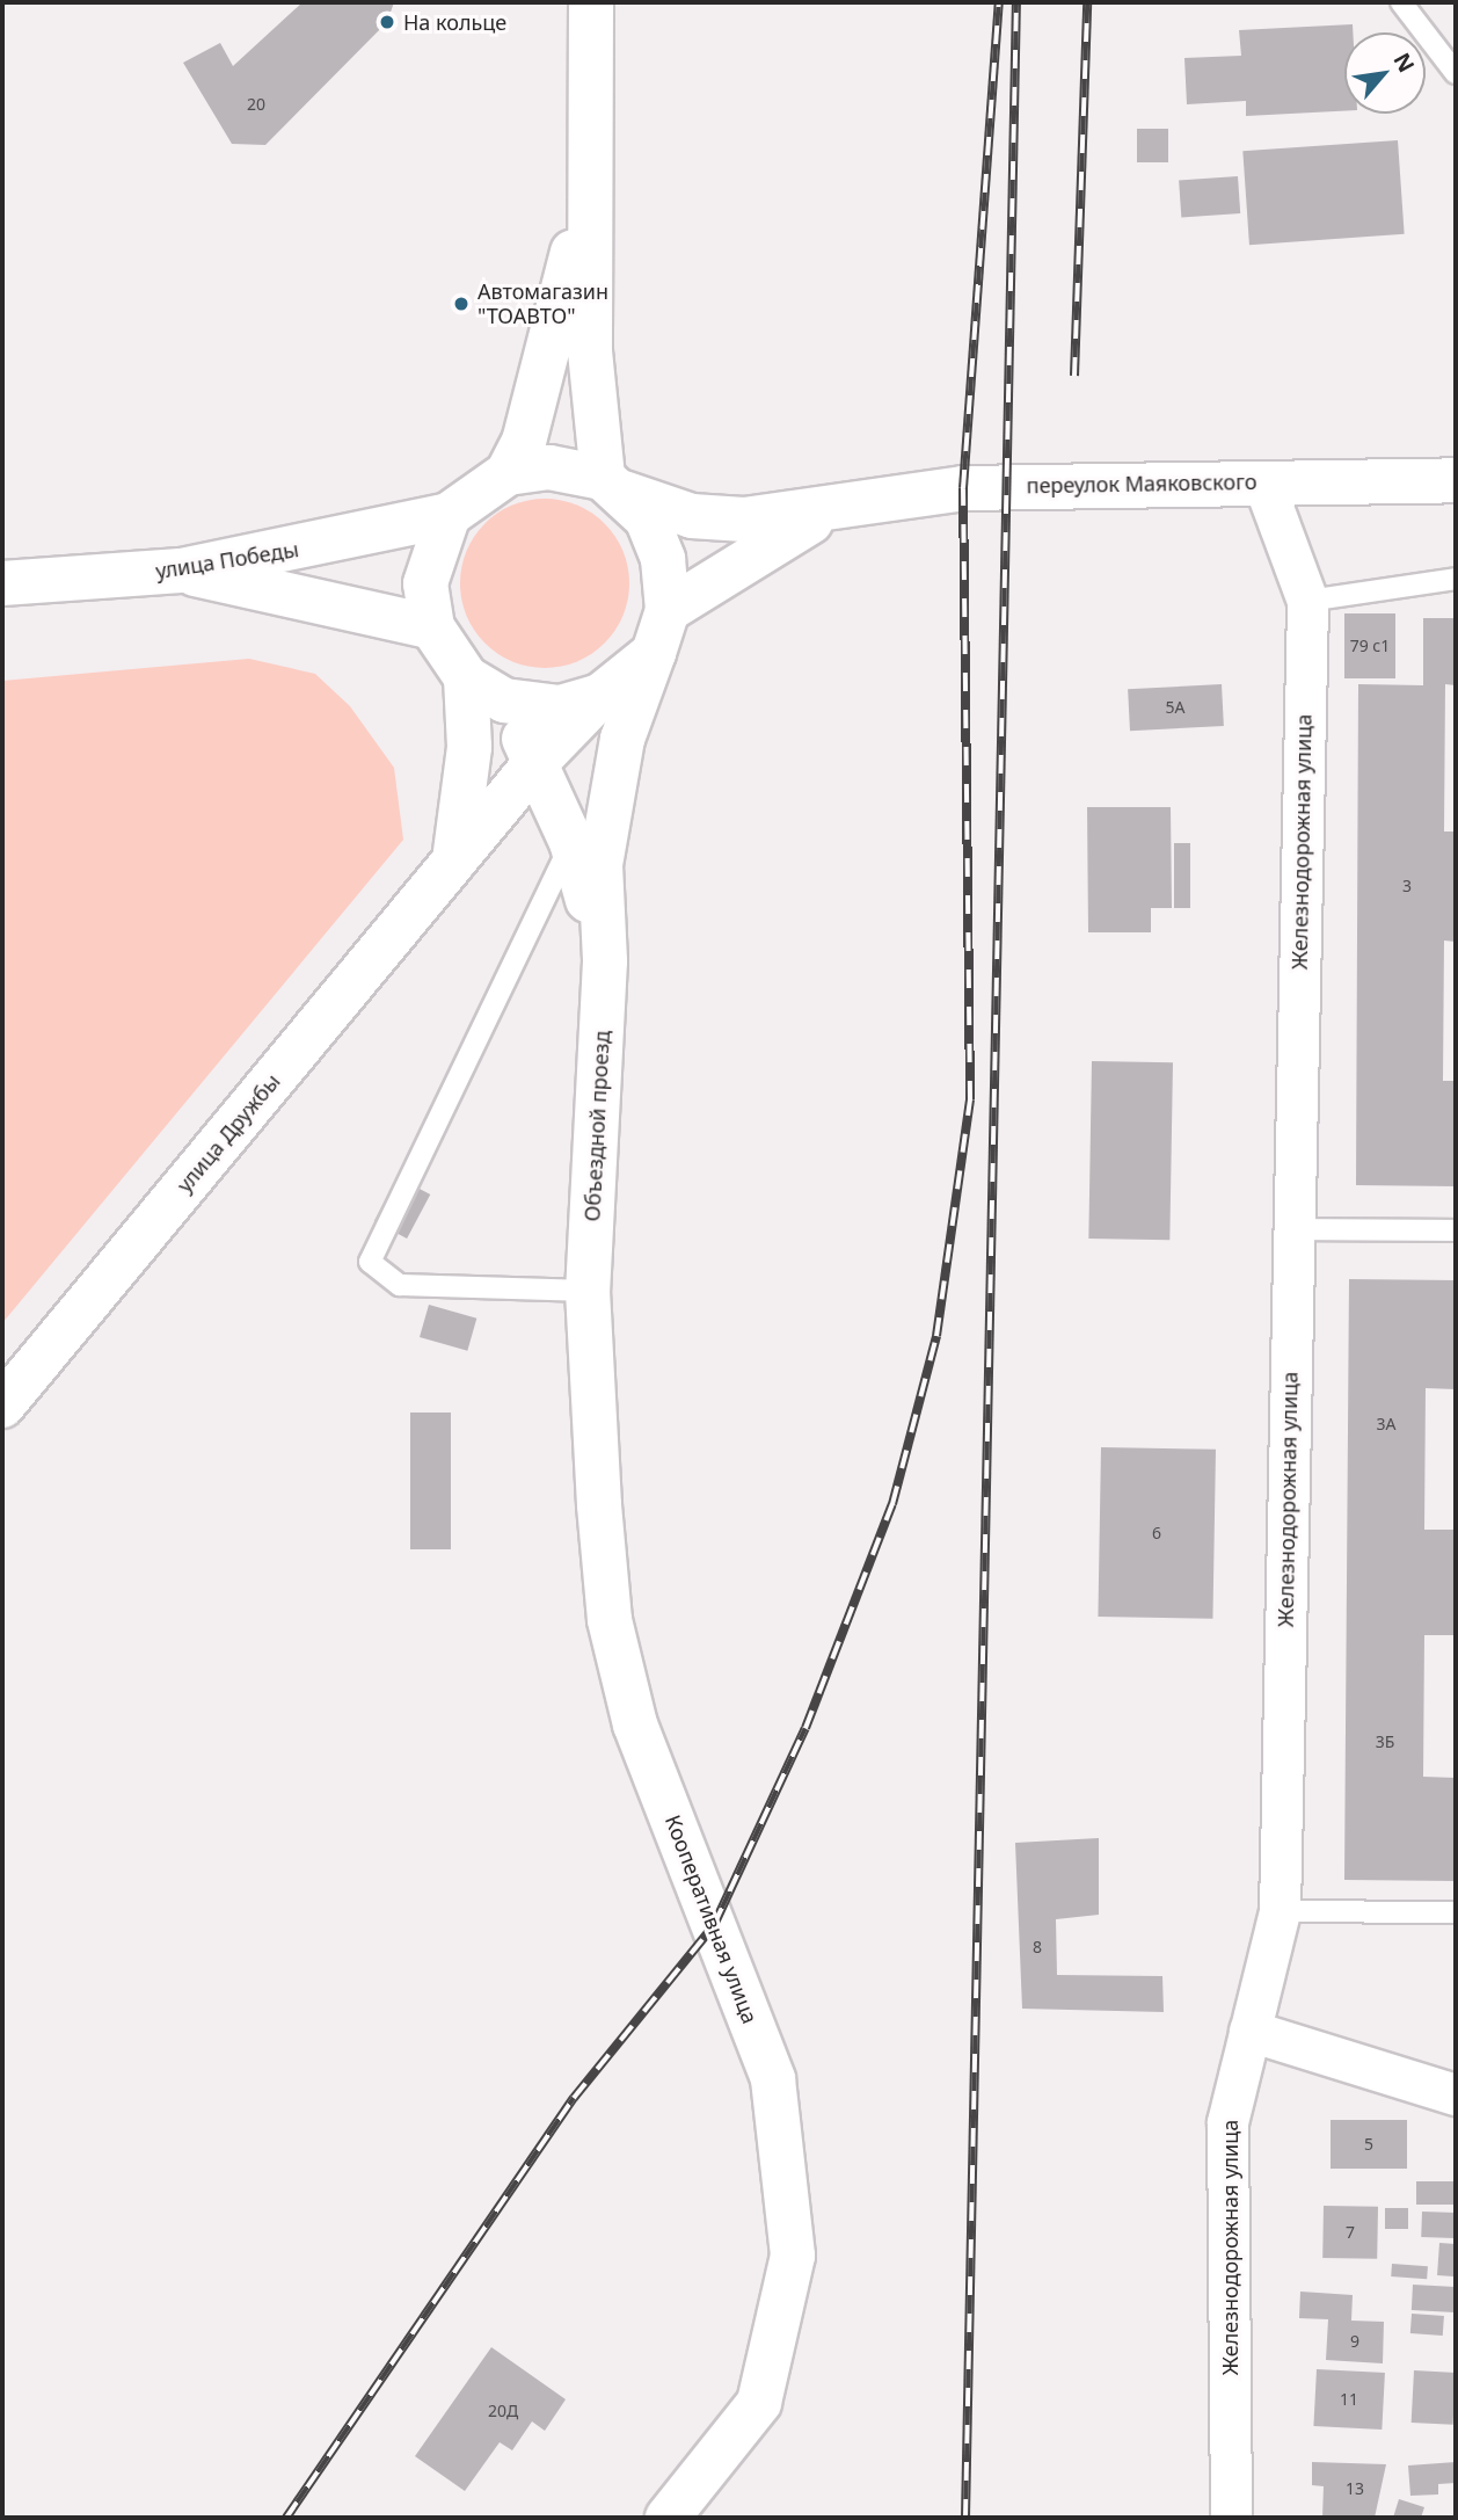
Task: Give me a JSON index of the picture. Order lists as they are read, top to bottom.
{
  "streets": {
    "main road": [
      "переулок Маяковского",
      "улица Победы",
      "Объездной проезд",
      "улица Дружбы",
      "Кооперативная улица"
    ],
    "street": ["Железнодорожная улица"]
  },
  "crossings": [
    ["переулок Маяковского", "Железнодорожная улица"],
    ["улица Победы", "улица Дружбы"],
    ["Объездной проезд", "Кооперативная улица"]
  ],
  "places": ["На кольце", "Автомагазин \"ТОАВТО\""],
  "house_numbers": [
    "20",
    "79 с1",
    "5А",
    "3",
    "3А",
    "6",
    "3Б",
    "8",
    "5",
    "7",
    "9",
    "11",
    "20Д",
    "13"
  ],
  "north": "top right"
}
